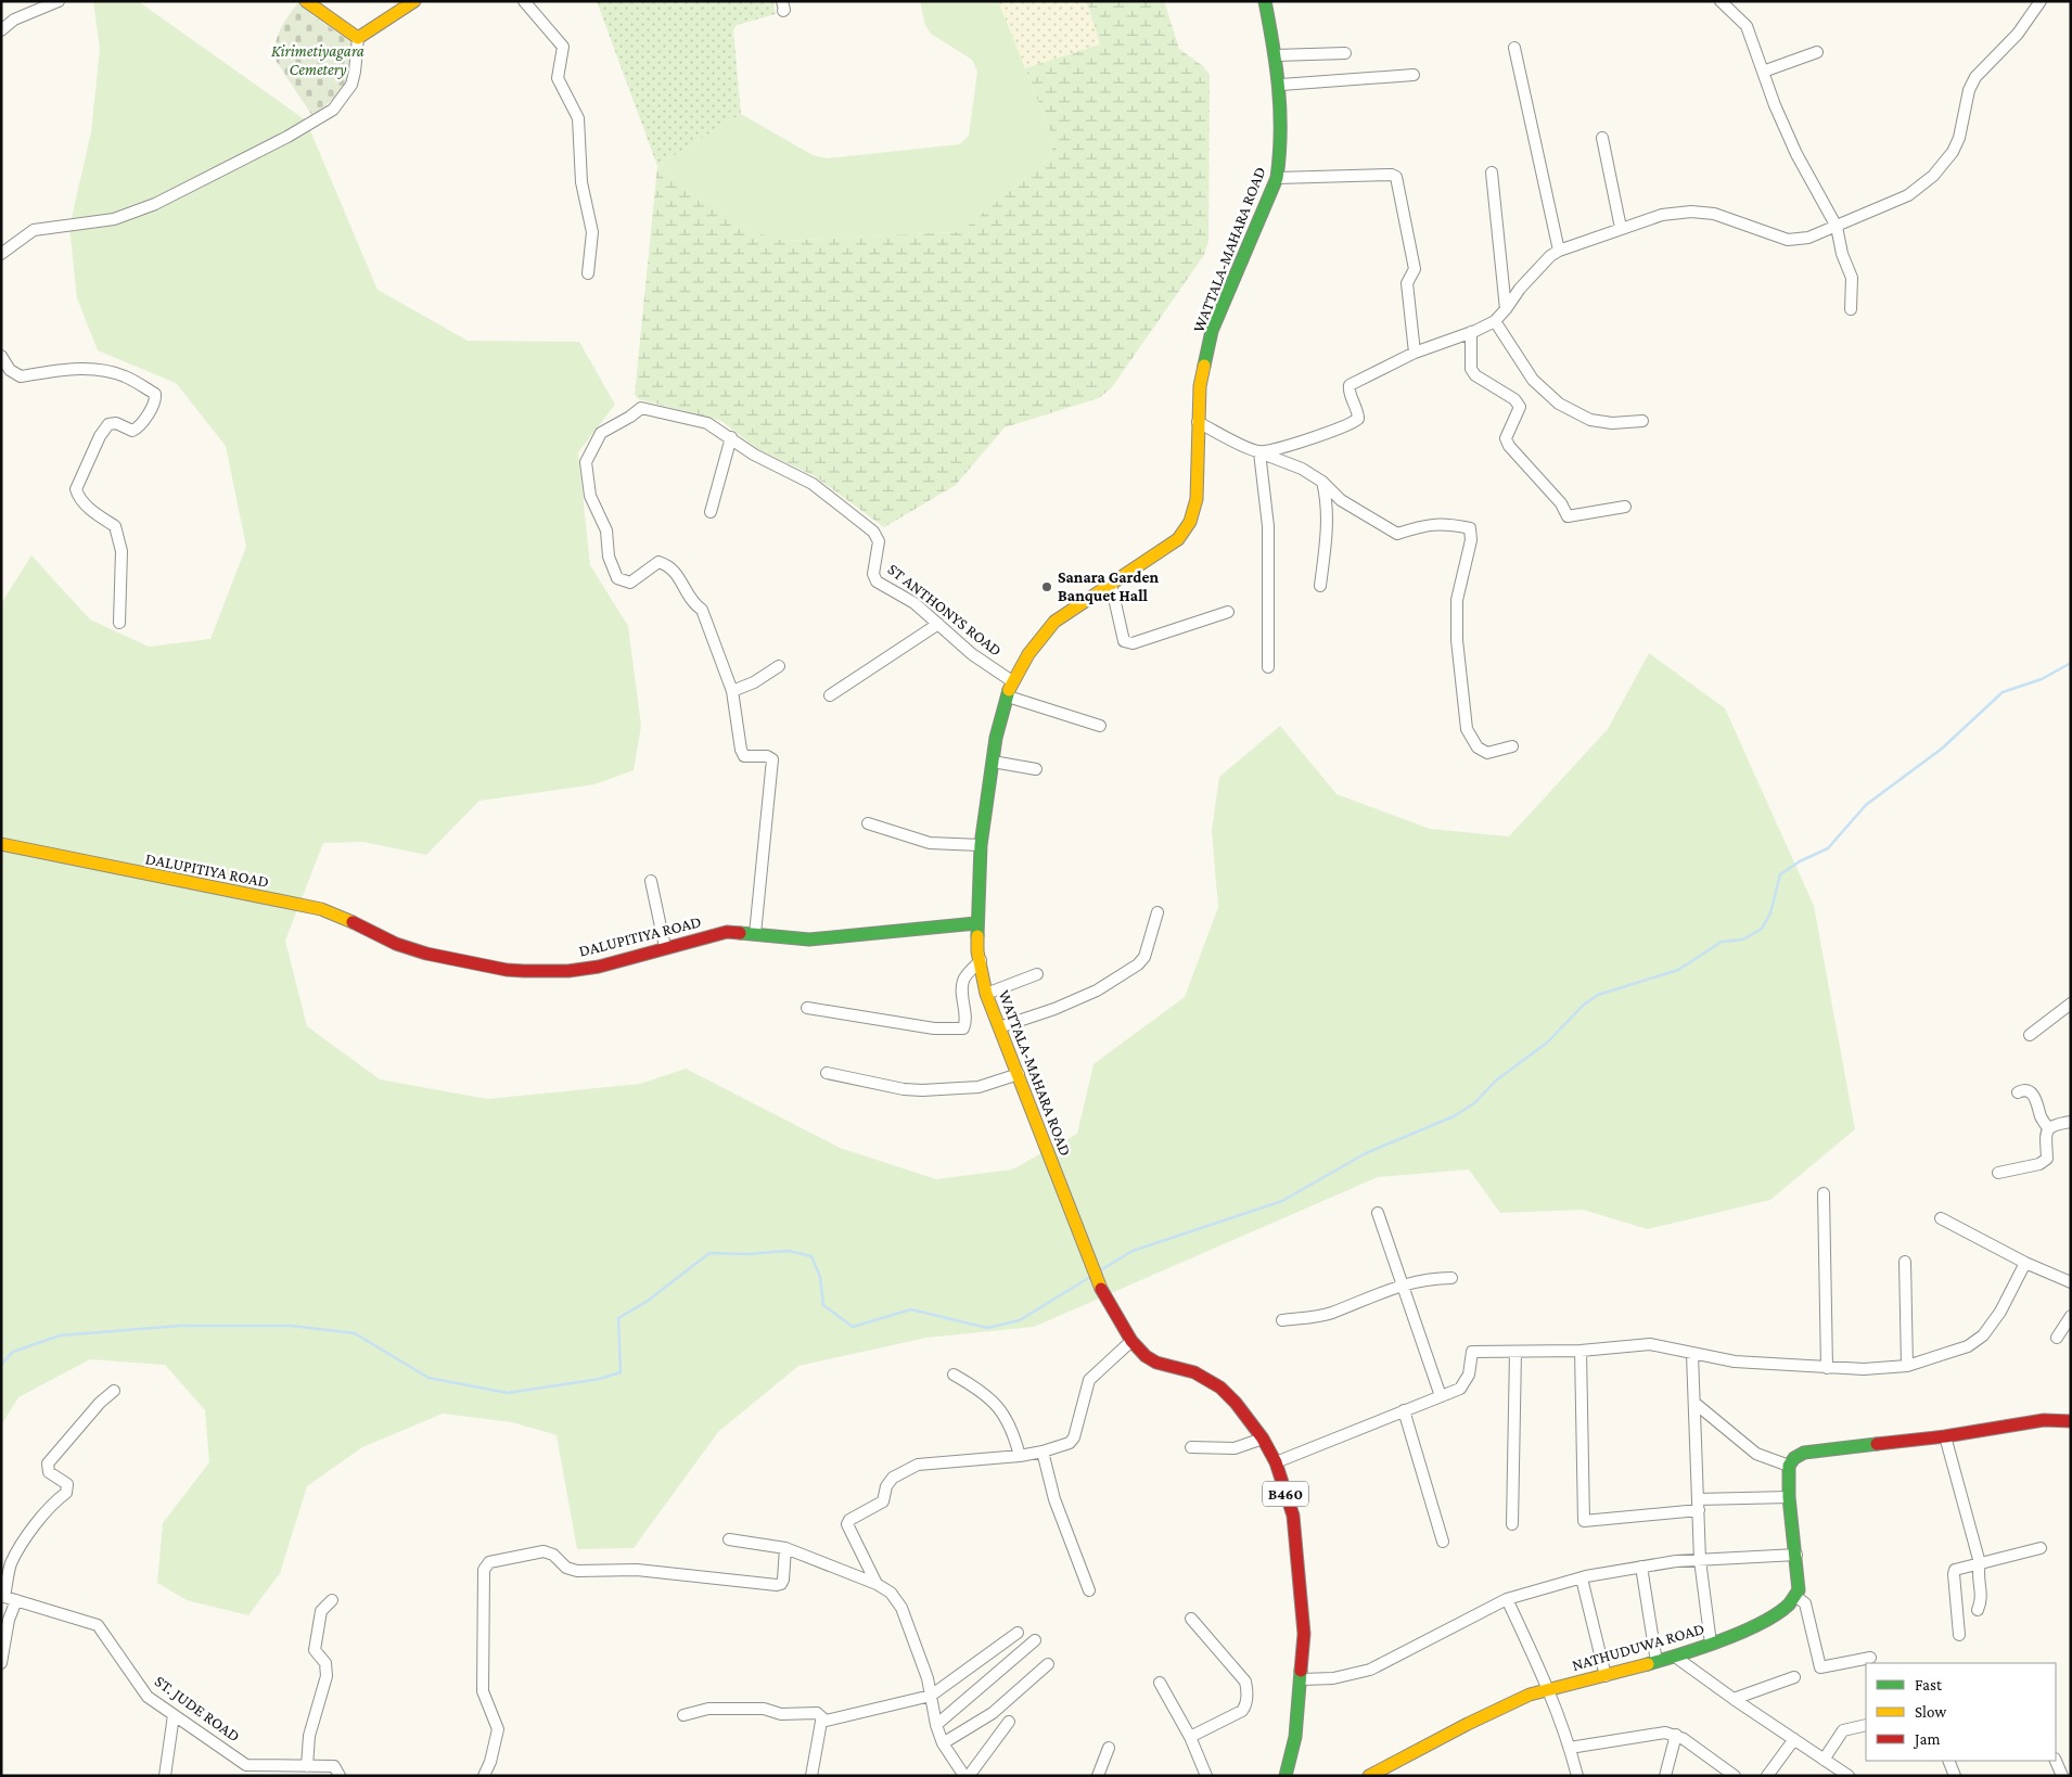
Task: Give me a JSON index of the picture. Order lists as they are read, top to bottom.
{
  "streets": {
    "street": [
      "WATTALA-MAHARA ROAD",
      "ST ANTHONYS ROAD",
      "DALUPITIYA ROAD",
      "B460",
      "NATHUDUWA ROAD",
      "ST. JUDE ROAD"
    ]
  },
  "crossings": [
    ["WATTALA-MAHARA ROAD", "ST ANTHONYS ROAD"],
    ["WATTALA-MAHARA ROAD", "DALUPITIYA ROAD"]
  ],
  "parks": ["Kirimetiyagara Cemetery"],
  "places": ["Sanara Garden Banquet Hall"],
  "legend": ["Fast", "Slow", "Jam"]
}
